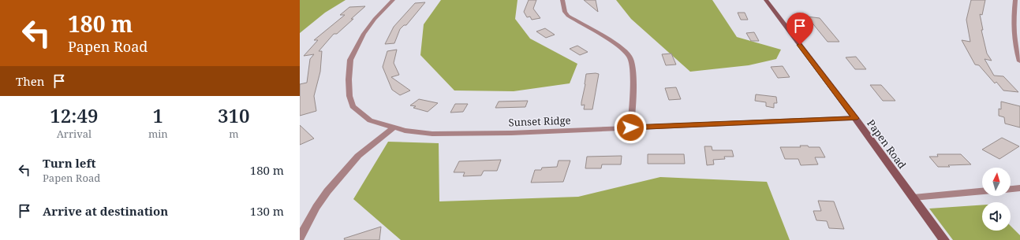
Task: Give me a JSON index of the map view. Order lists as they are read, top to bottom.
{
  "streets": {
    "street": ["Sunset Ridge", "Papen Road"]
  },
  "crossings": [
    ["Sunset Ridge", "Papen Road"]
  ],
  "north": "top",
  "page": {
    "turn": ["180 m", "Papen Road"],
    "then": "Then",
    "eta": [
      "12:49",
      "Arrival",
      "1",
      "min",
      "310",
      "m"
    ],
    "list": [
      {
        "name": "Turn left",
        "note": "Papen Road",
        "value": "180 m"
      },
      {
        "name": "Arrive at destination",
        "value": "130 m"
      }
    ]
  }
}
